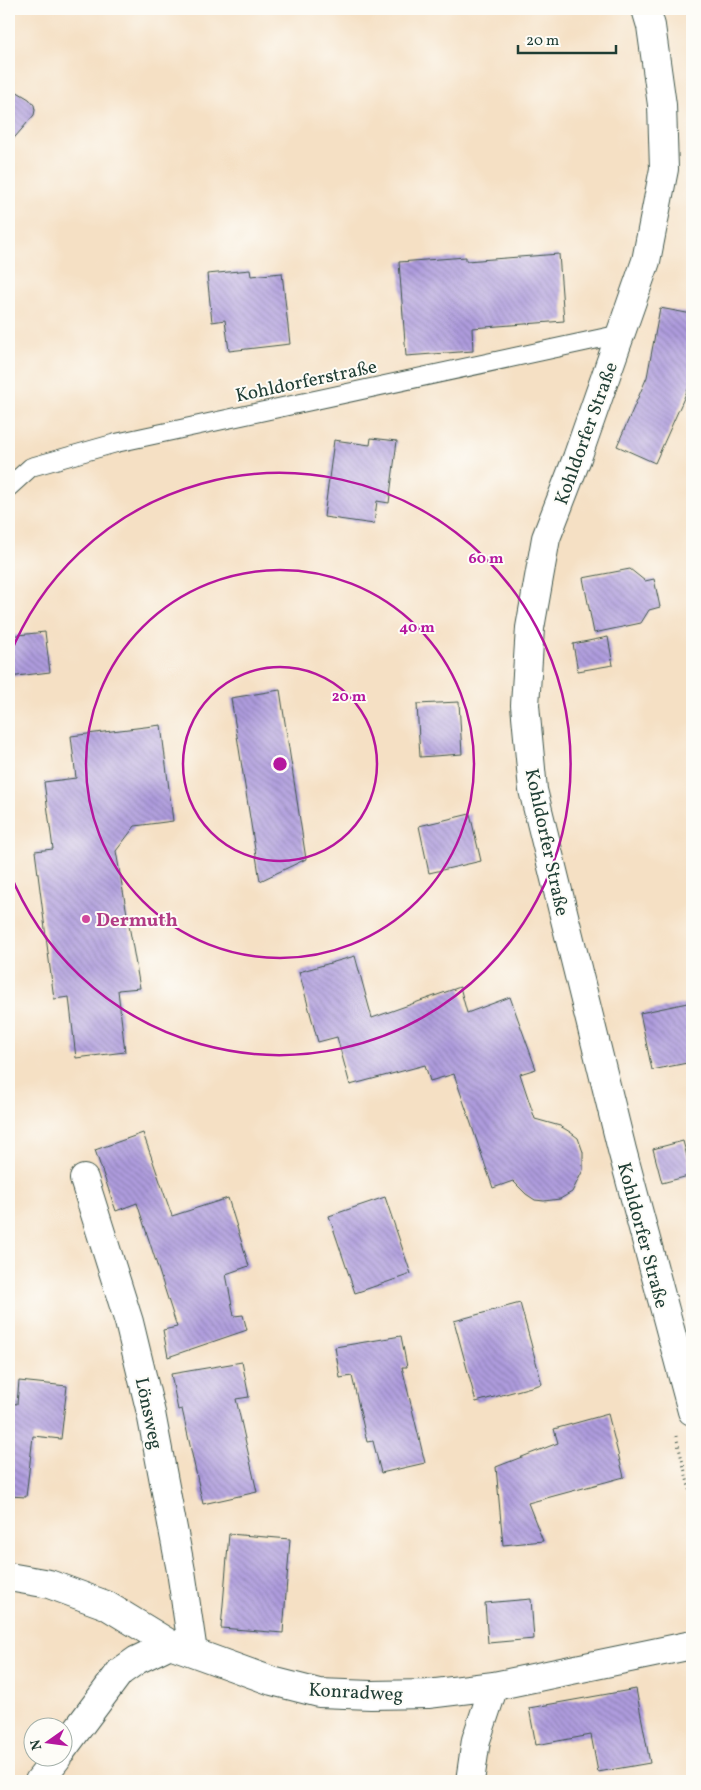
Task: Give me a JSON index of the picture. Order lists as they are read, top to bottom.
{
  "streets": {
    "street": ["Kohldorfer Straße", "Lönsweg", "Konradweg"],
    "lane": ["Kohldorferstraße"]
  },
  "crossings": [
    ["Kohldorferstraße", "Kohldorfer Straße"],
    ["Lönsweg", "Konradweg"]
  ],
  "places": ["Dermuth"],
  "scale_bar": "20 m",
  "north": "left",
  "rings": ["60 m", "40 m", "20 m"]
}
